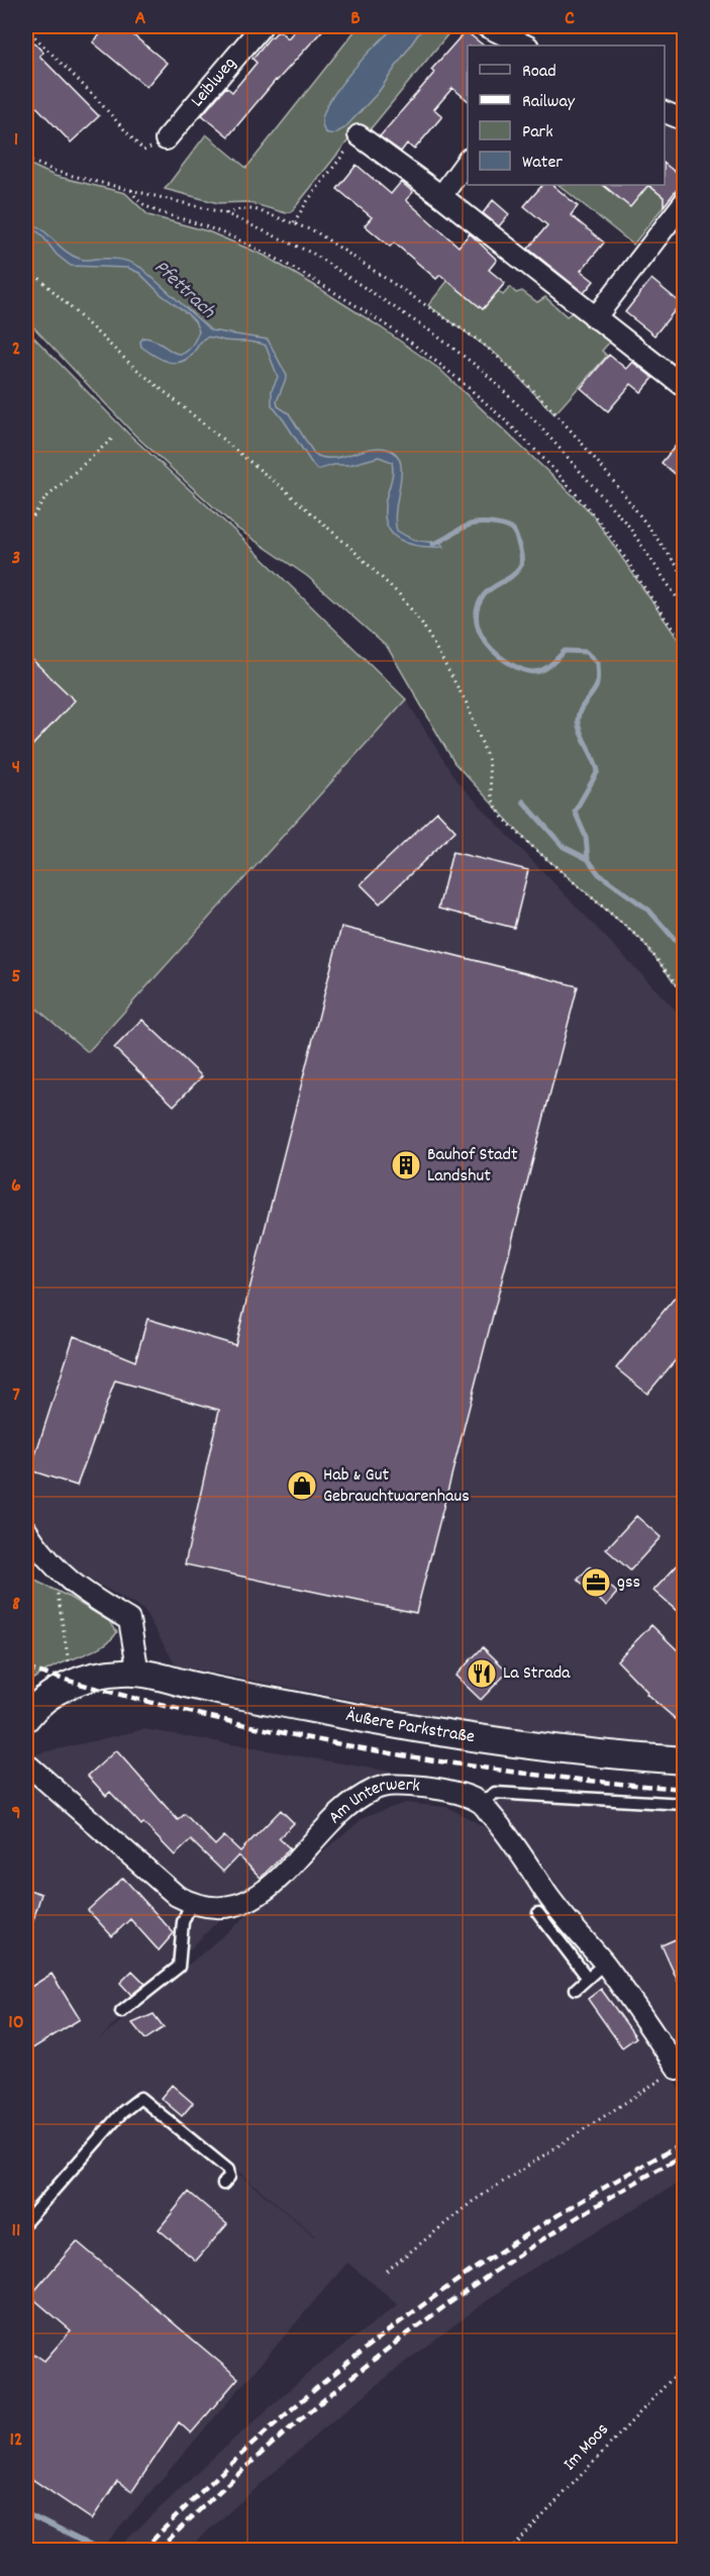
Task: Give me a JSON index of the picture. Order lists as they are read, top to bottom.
{
  "streets": {
    "street": ["Leiblweg", "Äußere Parkstraße", "Am Unterwerk"],
    "path": ["Im Moos"]
  },
  "water": ["Pfettrach"],
  "places": {
    "building": ["Bauhof Stadt Landshut"],
    "shop": ["Hab & Gut Gebrauchtwarenhaus"],
    "office": ["gss"],
    "restaurant": ["La Strada"]
  },
  "legend": [
    "Road",
    "Railway",
    "Park",
    "Water"
  ],
  "grid": {
    "columns": ["A", "B", "C"],
    "rows": [
      "1",
      "2",
      "3",
      "4",
      "5",
      "6",
      "7",
      "8",
      "9",
      "10",
      "11",
      "12"
    ]
  }
}
